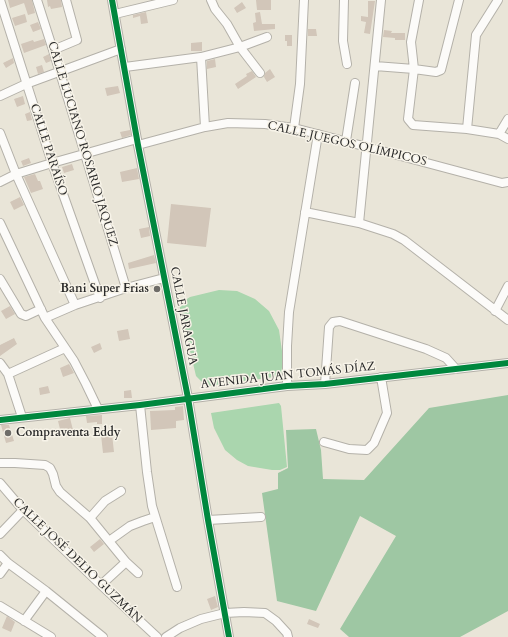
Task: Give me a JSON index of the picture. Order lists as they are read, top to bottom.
{
  "streets": {
    "street": [
      "CALLE LUCIANO ROSARIO JAQUEZ",
      "CALLE JUEGOS OLÍMPICOS",
      "CALLE PARAÍSO",
      "CALLE JARAGUA",
      "AVENIDA JUAN TOMÁS DÍAZ",
      "CALLE JOSÉ DELIO GUZMÁN"
    ]
  },
  "crossings": [
    ["CALLE LUCIANO ROSARIO JAQUEZ", "CALLE JUEGOS OLÍMPICOS"],
    ["CALLE JUEGOS OLÍMPICOS", "CALLE PARAÍSO"],
    ["CALLE JUEGOS OLÍMPICOS", "CALLE JARAGUA"],
    ["CALLE JARAGUA", "AVENIDA JUAN TOMÁS DÍAZ"]
  ],
  "places": ["Bani Super Frias", "Compraventa Eddy"]
}
